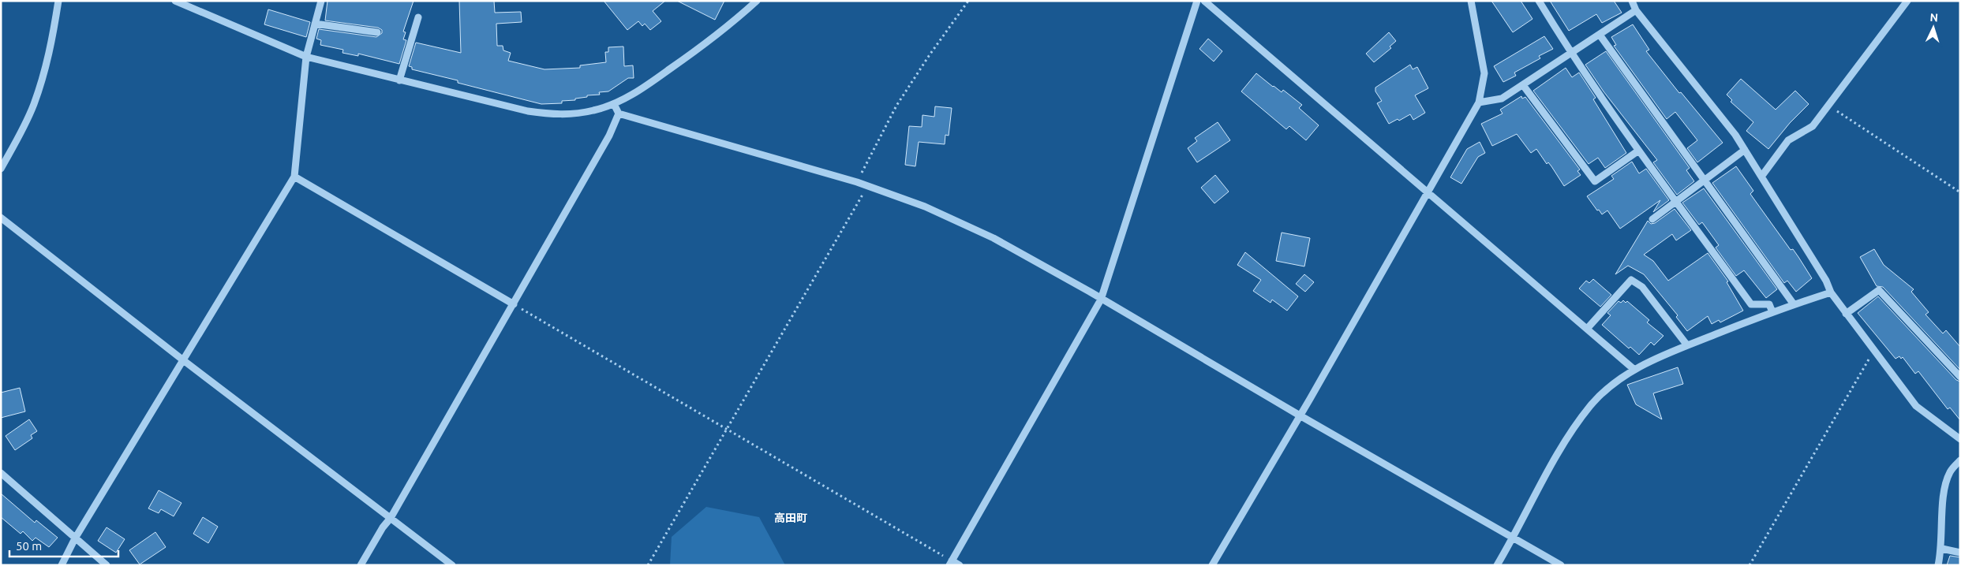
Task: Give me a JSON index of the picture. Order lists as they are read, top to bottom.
{
  "districts": ["高田町"],
  "scale_bar": "50 m",
  "north": "top"
}
